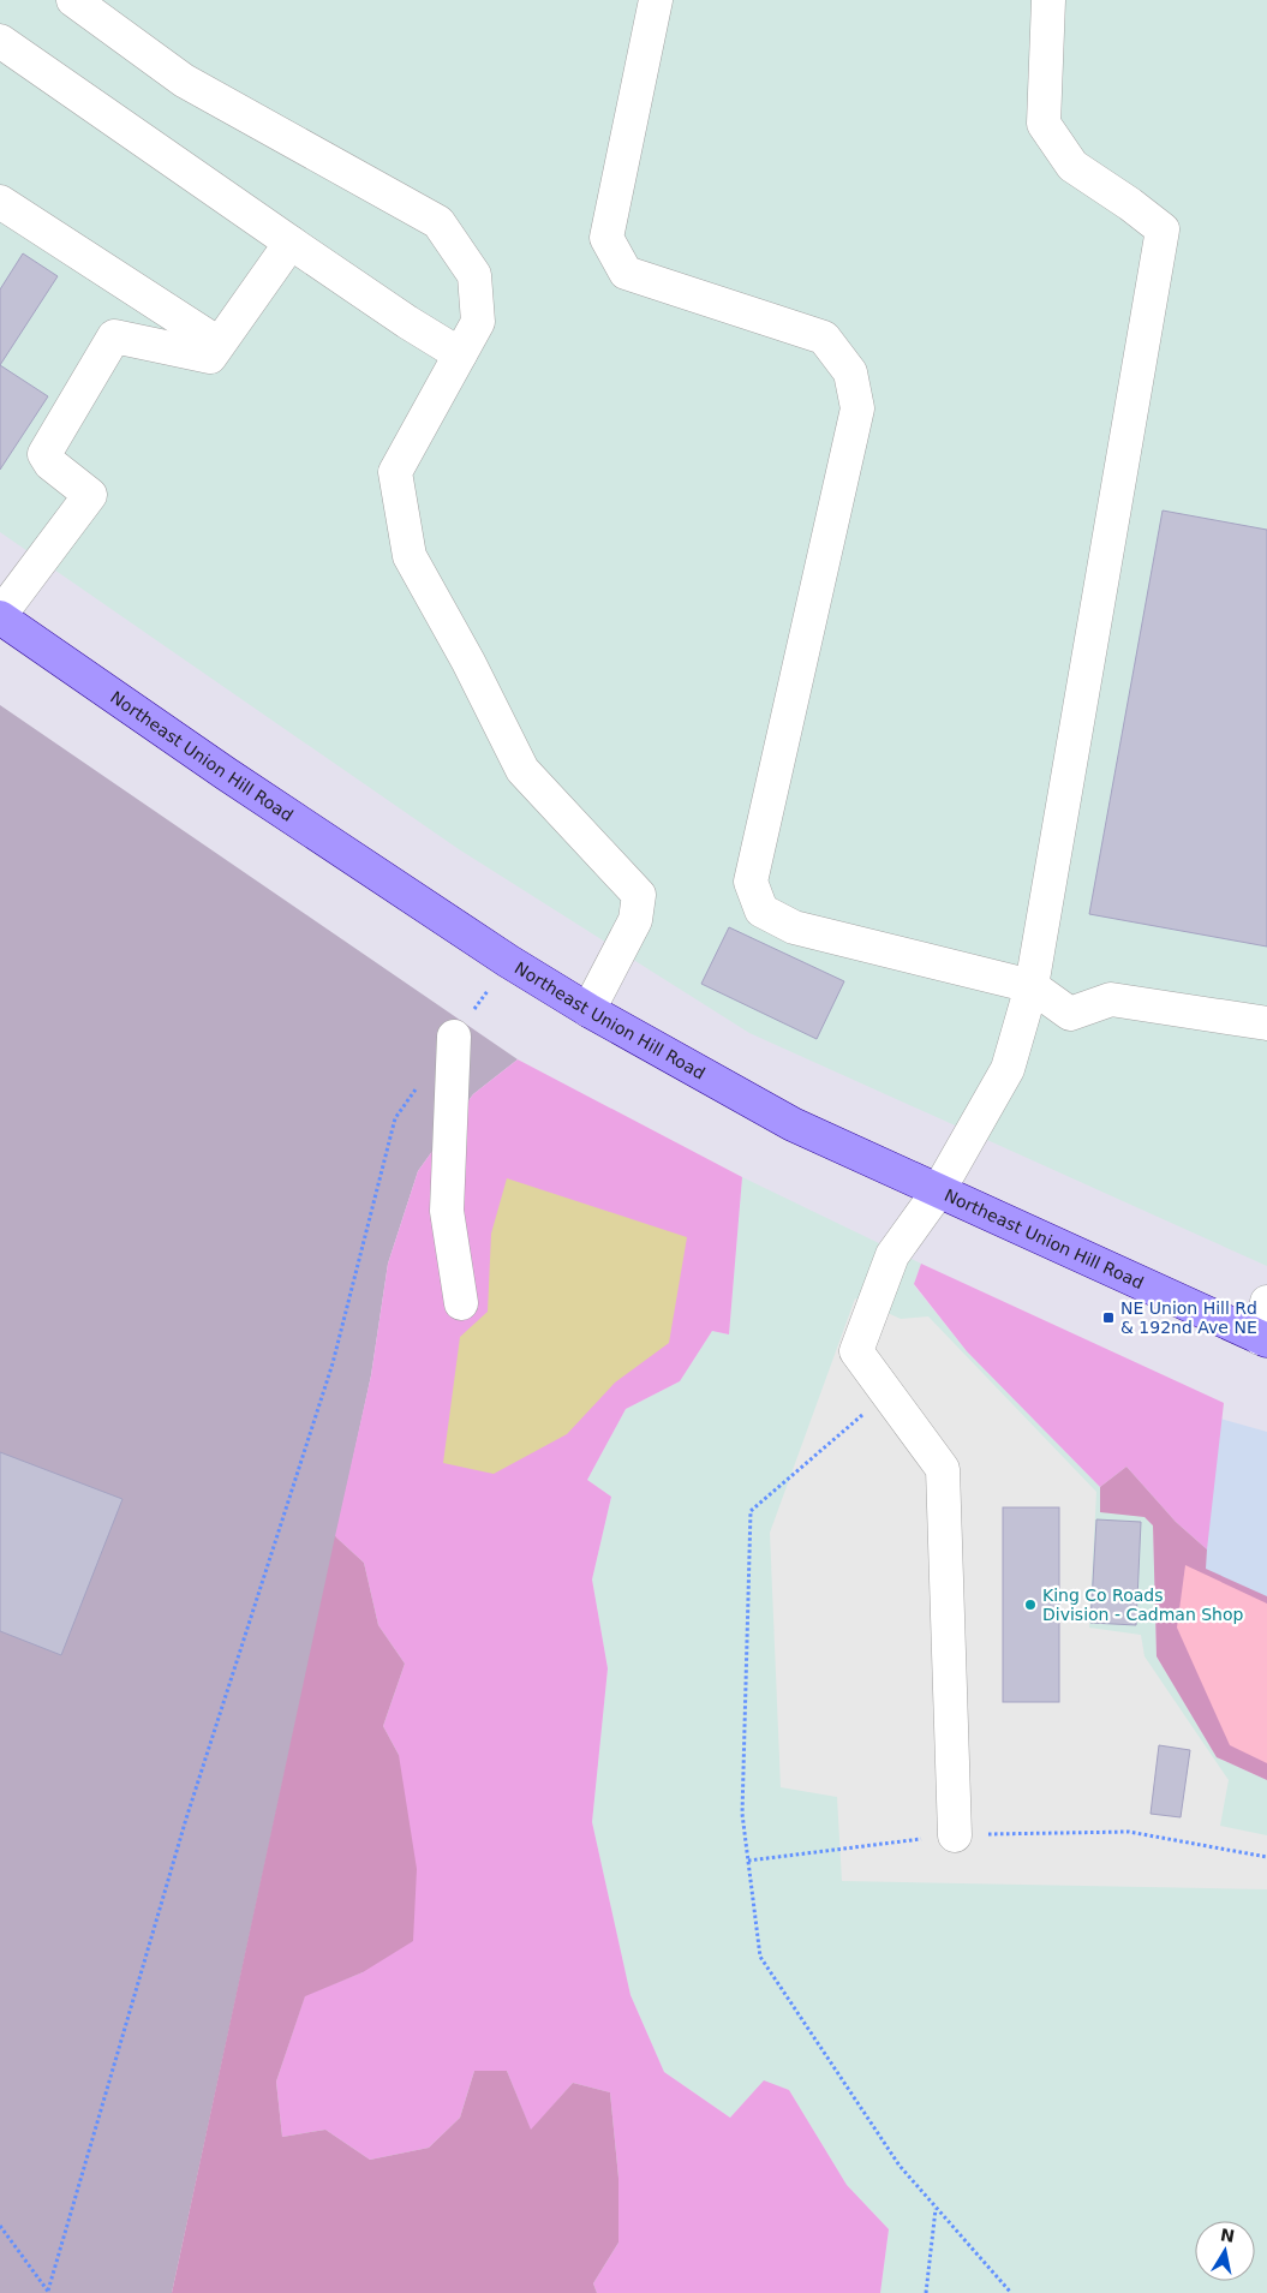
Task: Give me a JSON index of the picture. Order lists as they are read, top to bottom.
{
  "streets": {
    "main road": ["Northeast Union Hill Road"]
  },
  "places": {
    "transit": ["NE Union Hill Rd & 192nd Ave NE"],
    "other": ["King Co Roads Division - Cadman Shop"]
  },
  "north": "top"
}
